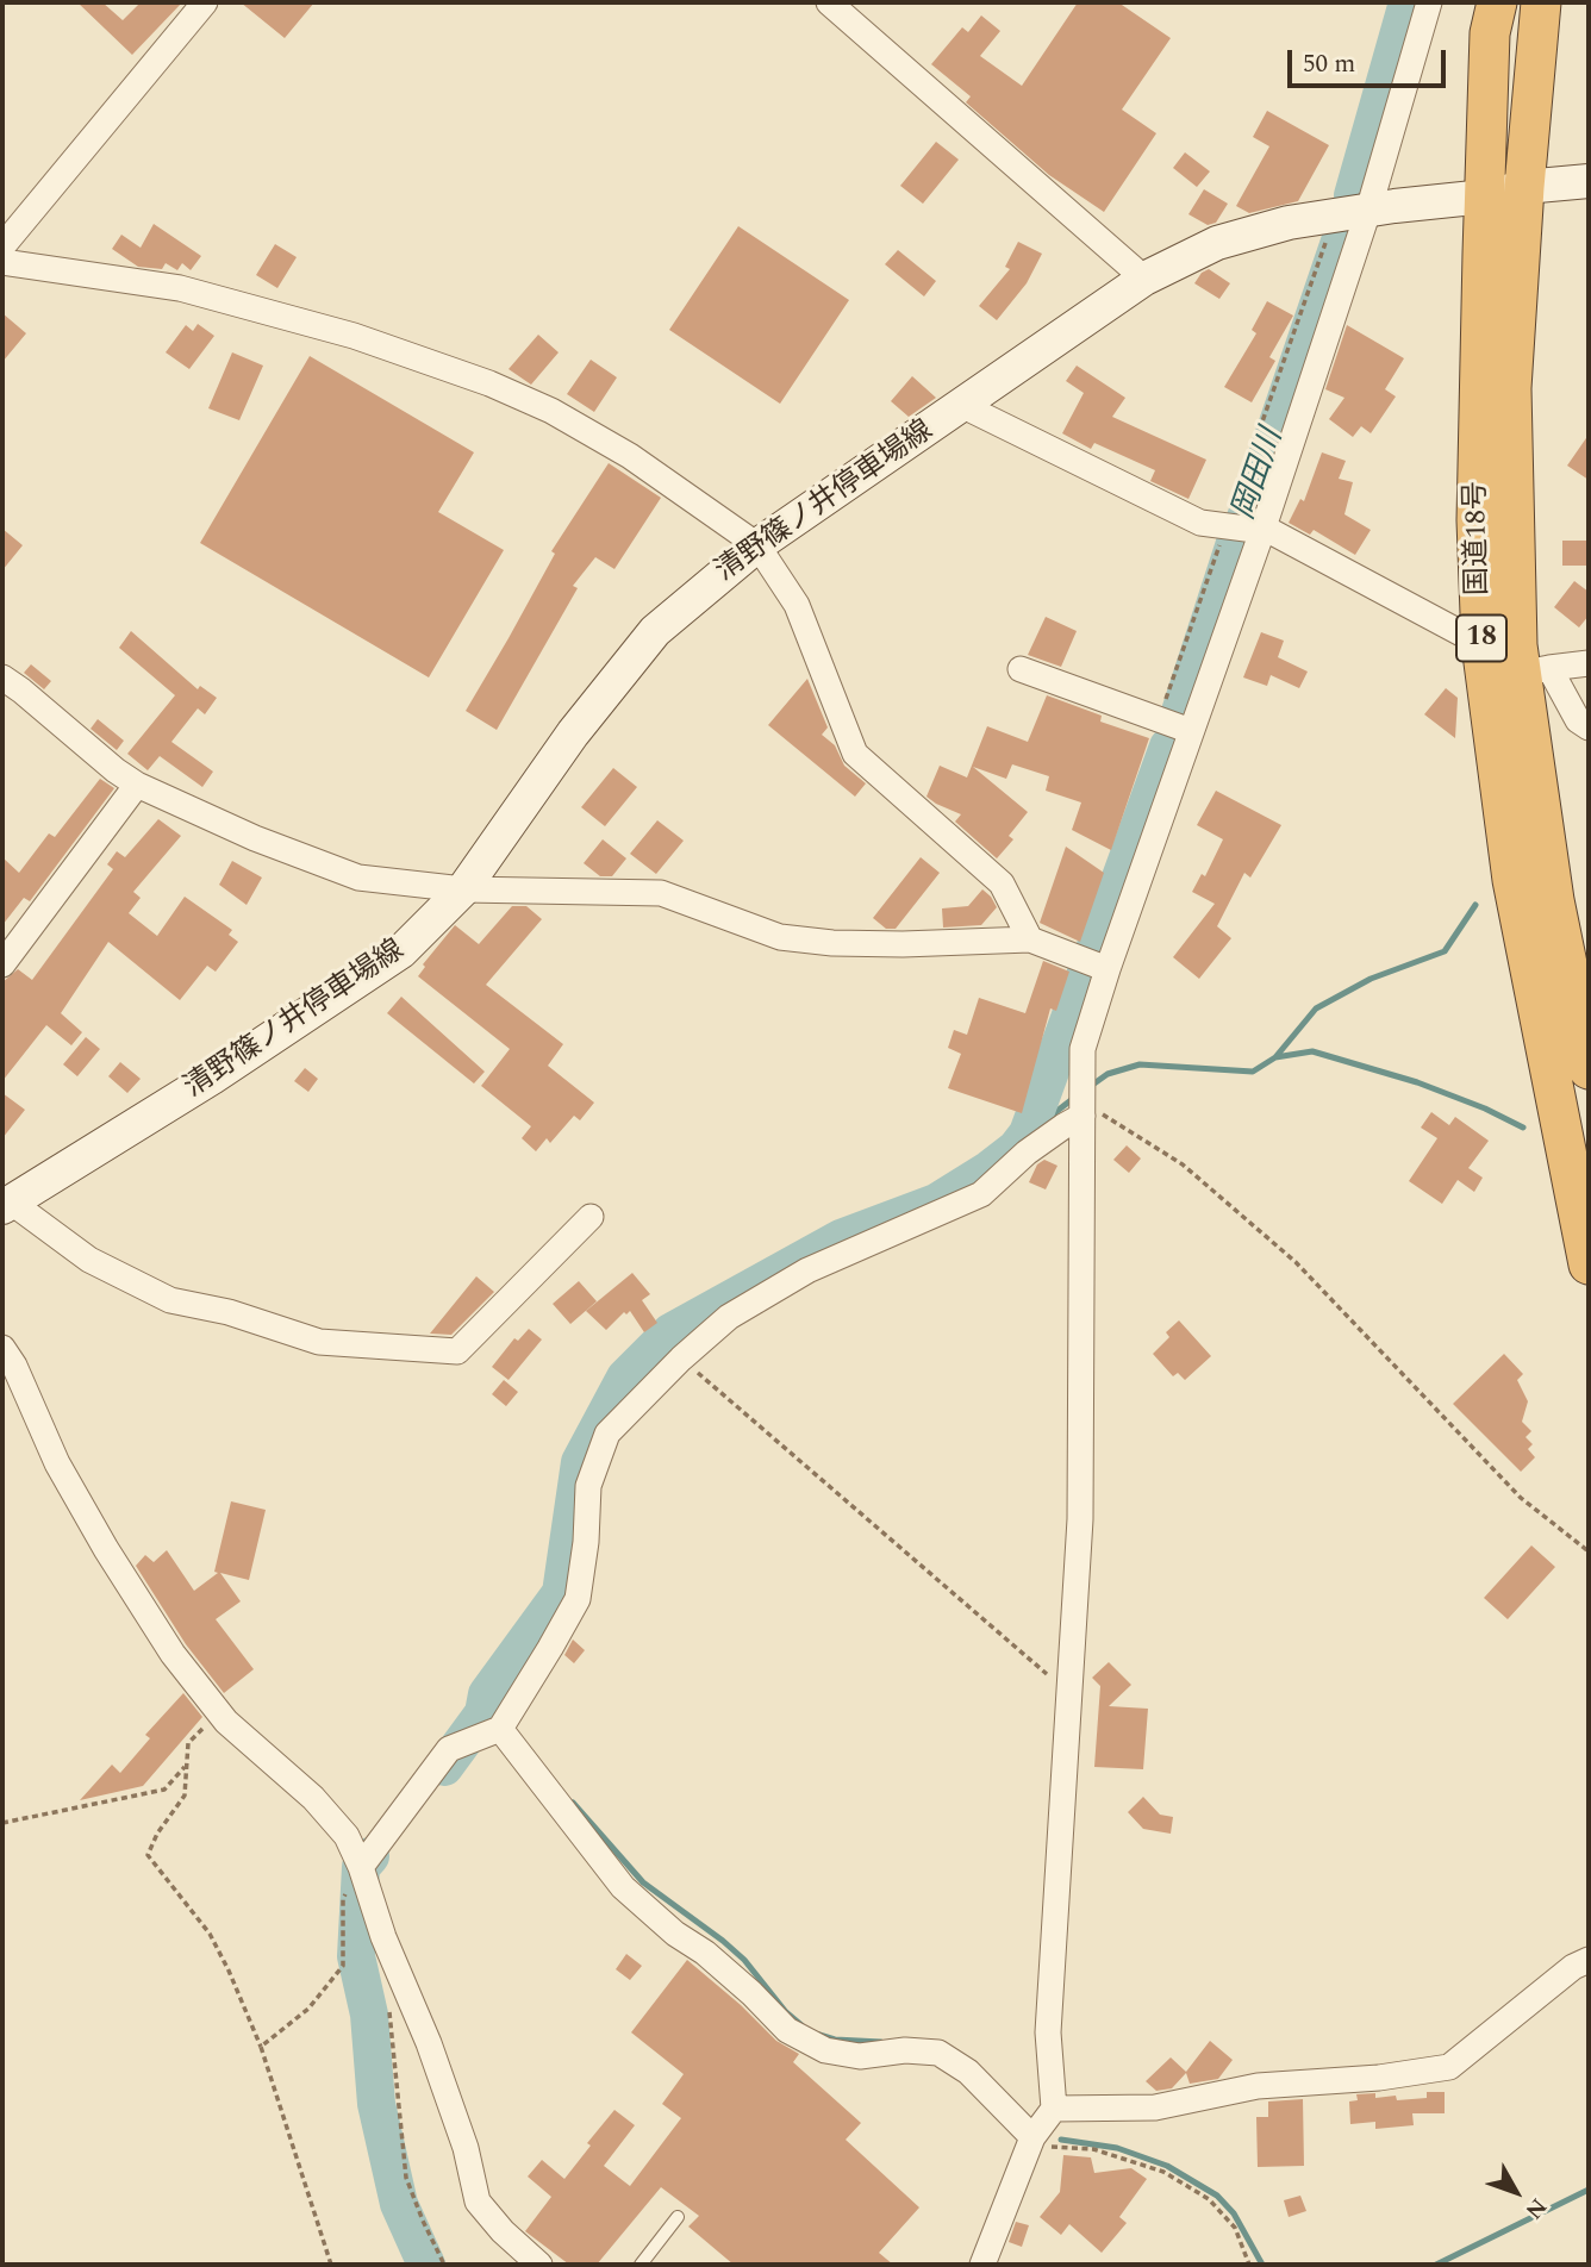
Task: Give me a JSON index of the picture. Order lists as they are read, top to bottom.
{
  "streets": {
    "highway": ["国道18号", "18"],
    "main road": ["清野篠ノ井停車場線"]
  },
  "crossings": [
    ["清野篠ノ井停車場線", "国道18号"]
  ],
  "water": ["岡田川"],
  "scale_bar": "50 m",
  "north": "bottom right"
}
